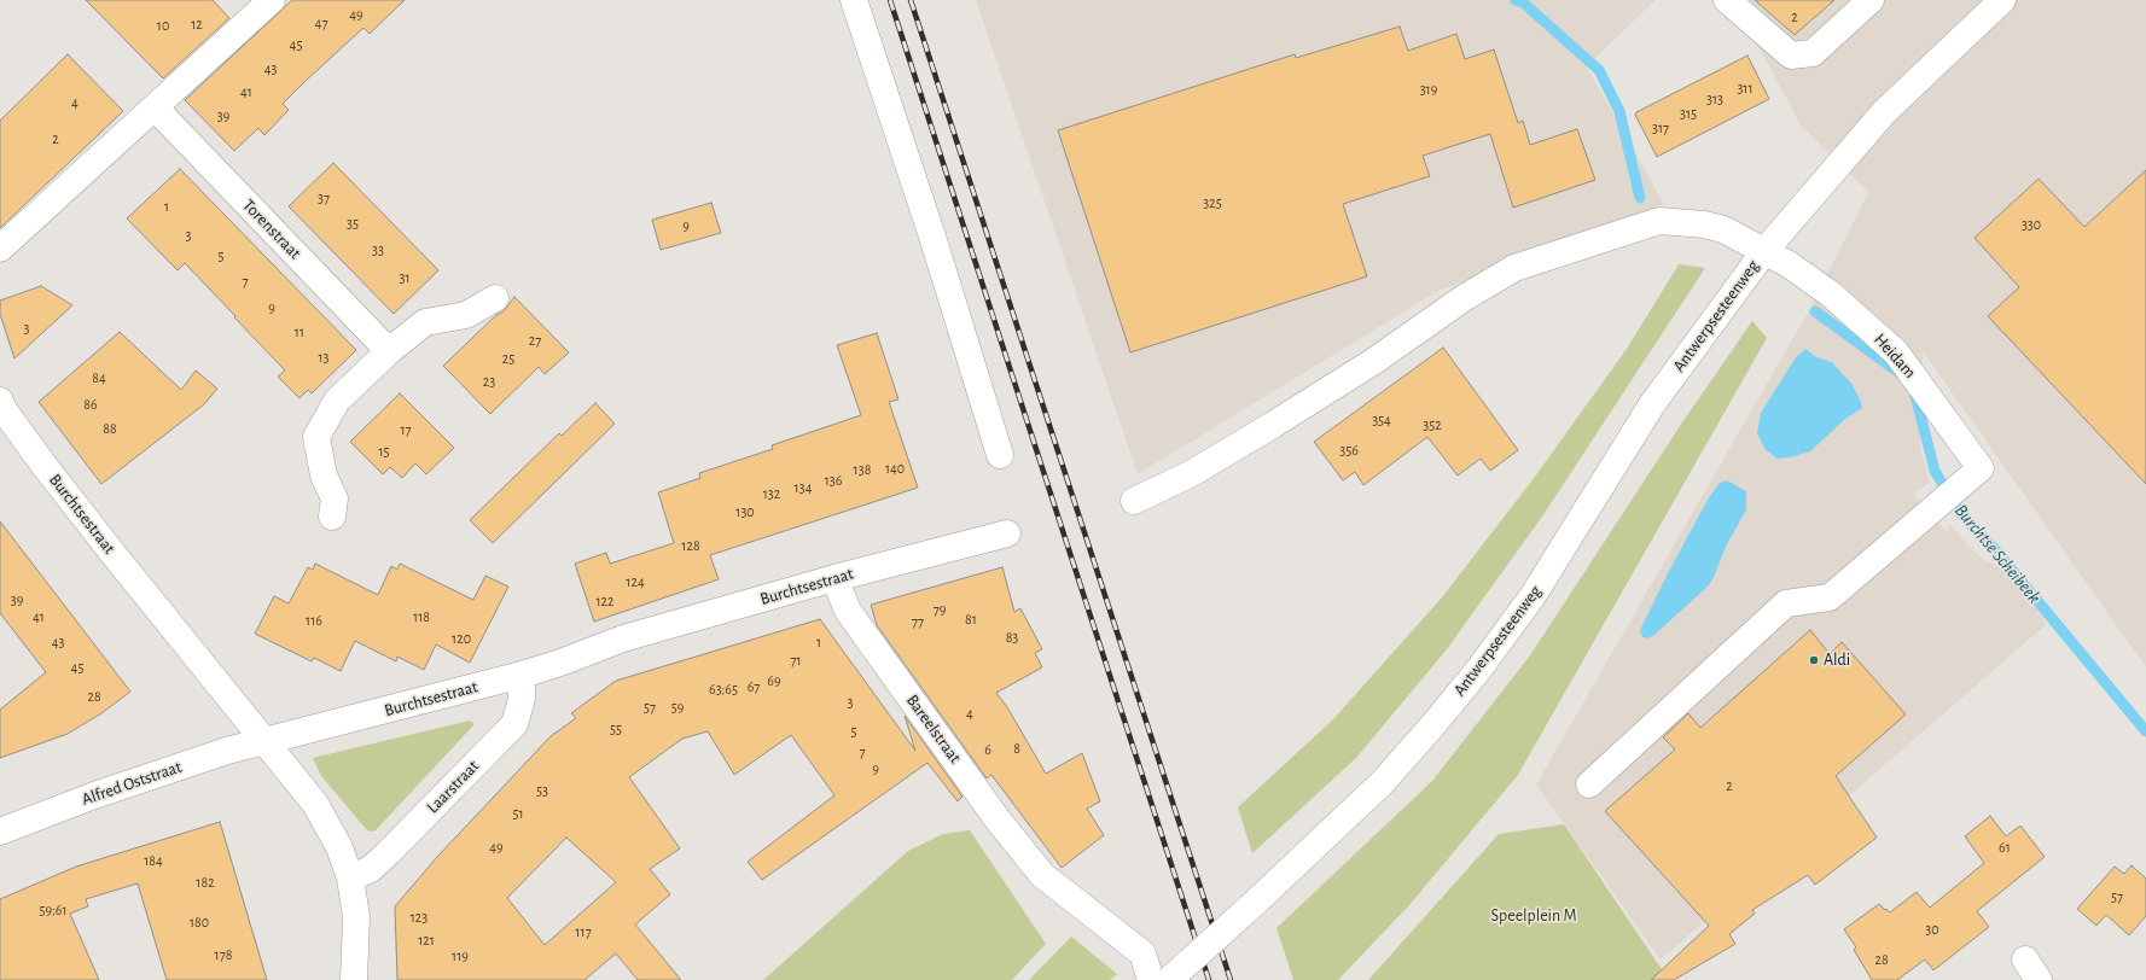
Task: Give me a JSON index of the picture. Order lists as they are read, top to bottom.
{
  "streets": {
    "street": [
      "Torenstraat",
      "Antwerpsesteenweg",
      "Heidam",
      "Burchtsestraat",
      "Bareelstraat",
      "Alfred Oststraat",
      "Laarstraat"
    ]
  },
  "crossings": [
    ["Antwerpsesteenweg", "Heidam"],
    ["Burchtsestraat", "Bareelstraat"],
    ["Burchtsestraat", "Alfred Oststraat"],
    ["Burchtsestraat", "Laarstraat"]
  ],
  "water": ["Burchtse Scheibeek"],
  "parks": ["Speelplein M"],
  "places": ["Aldi"],
  "house_numbers": [
    "49",
    "2",
    "47",
    "12",
    "10",
    "45",
    "43",
    "311",
    "319",
    "41",
    "313",
    "4",
    "315",
    "39",
    "317",
    "2",
    "37",
    "325",
    "1",
    "35",
    "330",
    "9",
    "3",
    "33",
    "5",
    "31",
    "7",
    "9",
    "3",
    "11",
    "27",
    "13",
    "25",
    "84",
    "23",
    "86",
    "354",
    "352",
    "88",
    "17",
    "356",
    "15",
    "140",
    "138",
    "136",
    "134",
    "132",
    "130",
    "128",
    "124",
    "39",
    "122",
    "79",
    "41",
    "118",
    "81",
    "116",
    "77",
    "83",
    "120",
    "43",
    "1",
    "71",
    "45",
    "69",
    "67",
    "63;65",
    "28",
    "3",
    "57",
    "59",
    "4",
    "55",
    "5",
    "8",
    "6",
    "7",
    "9",
    "2",
    "53",
    "51",
    "49",
    "61",
    "184",
    "182",
    "57",
    "59;61",
    "123",
    "180",
    "30",
    "117",
    "121",
    "178",
    "119",
    "28"
  ]
}
